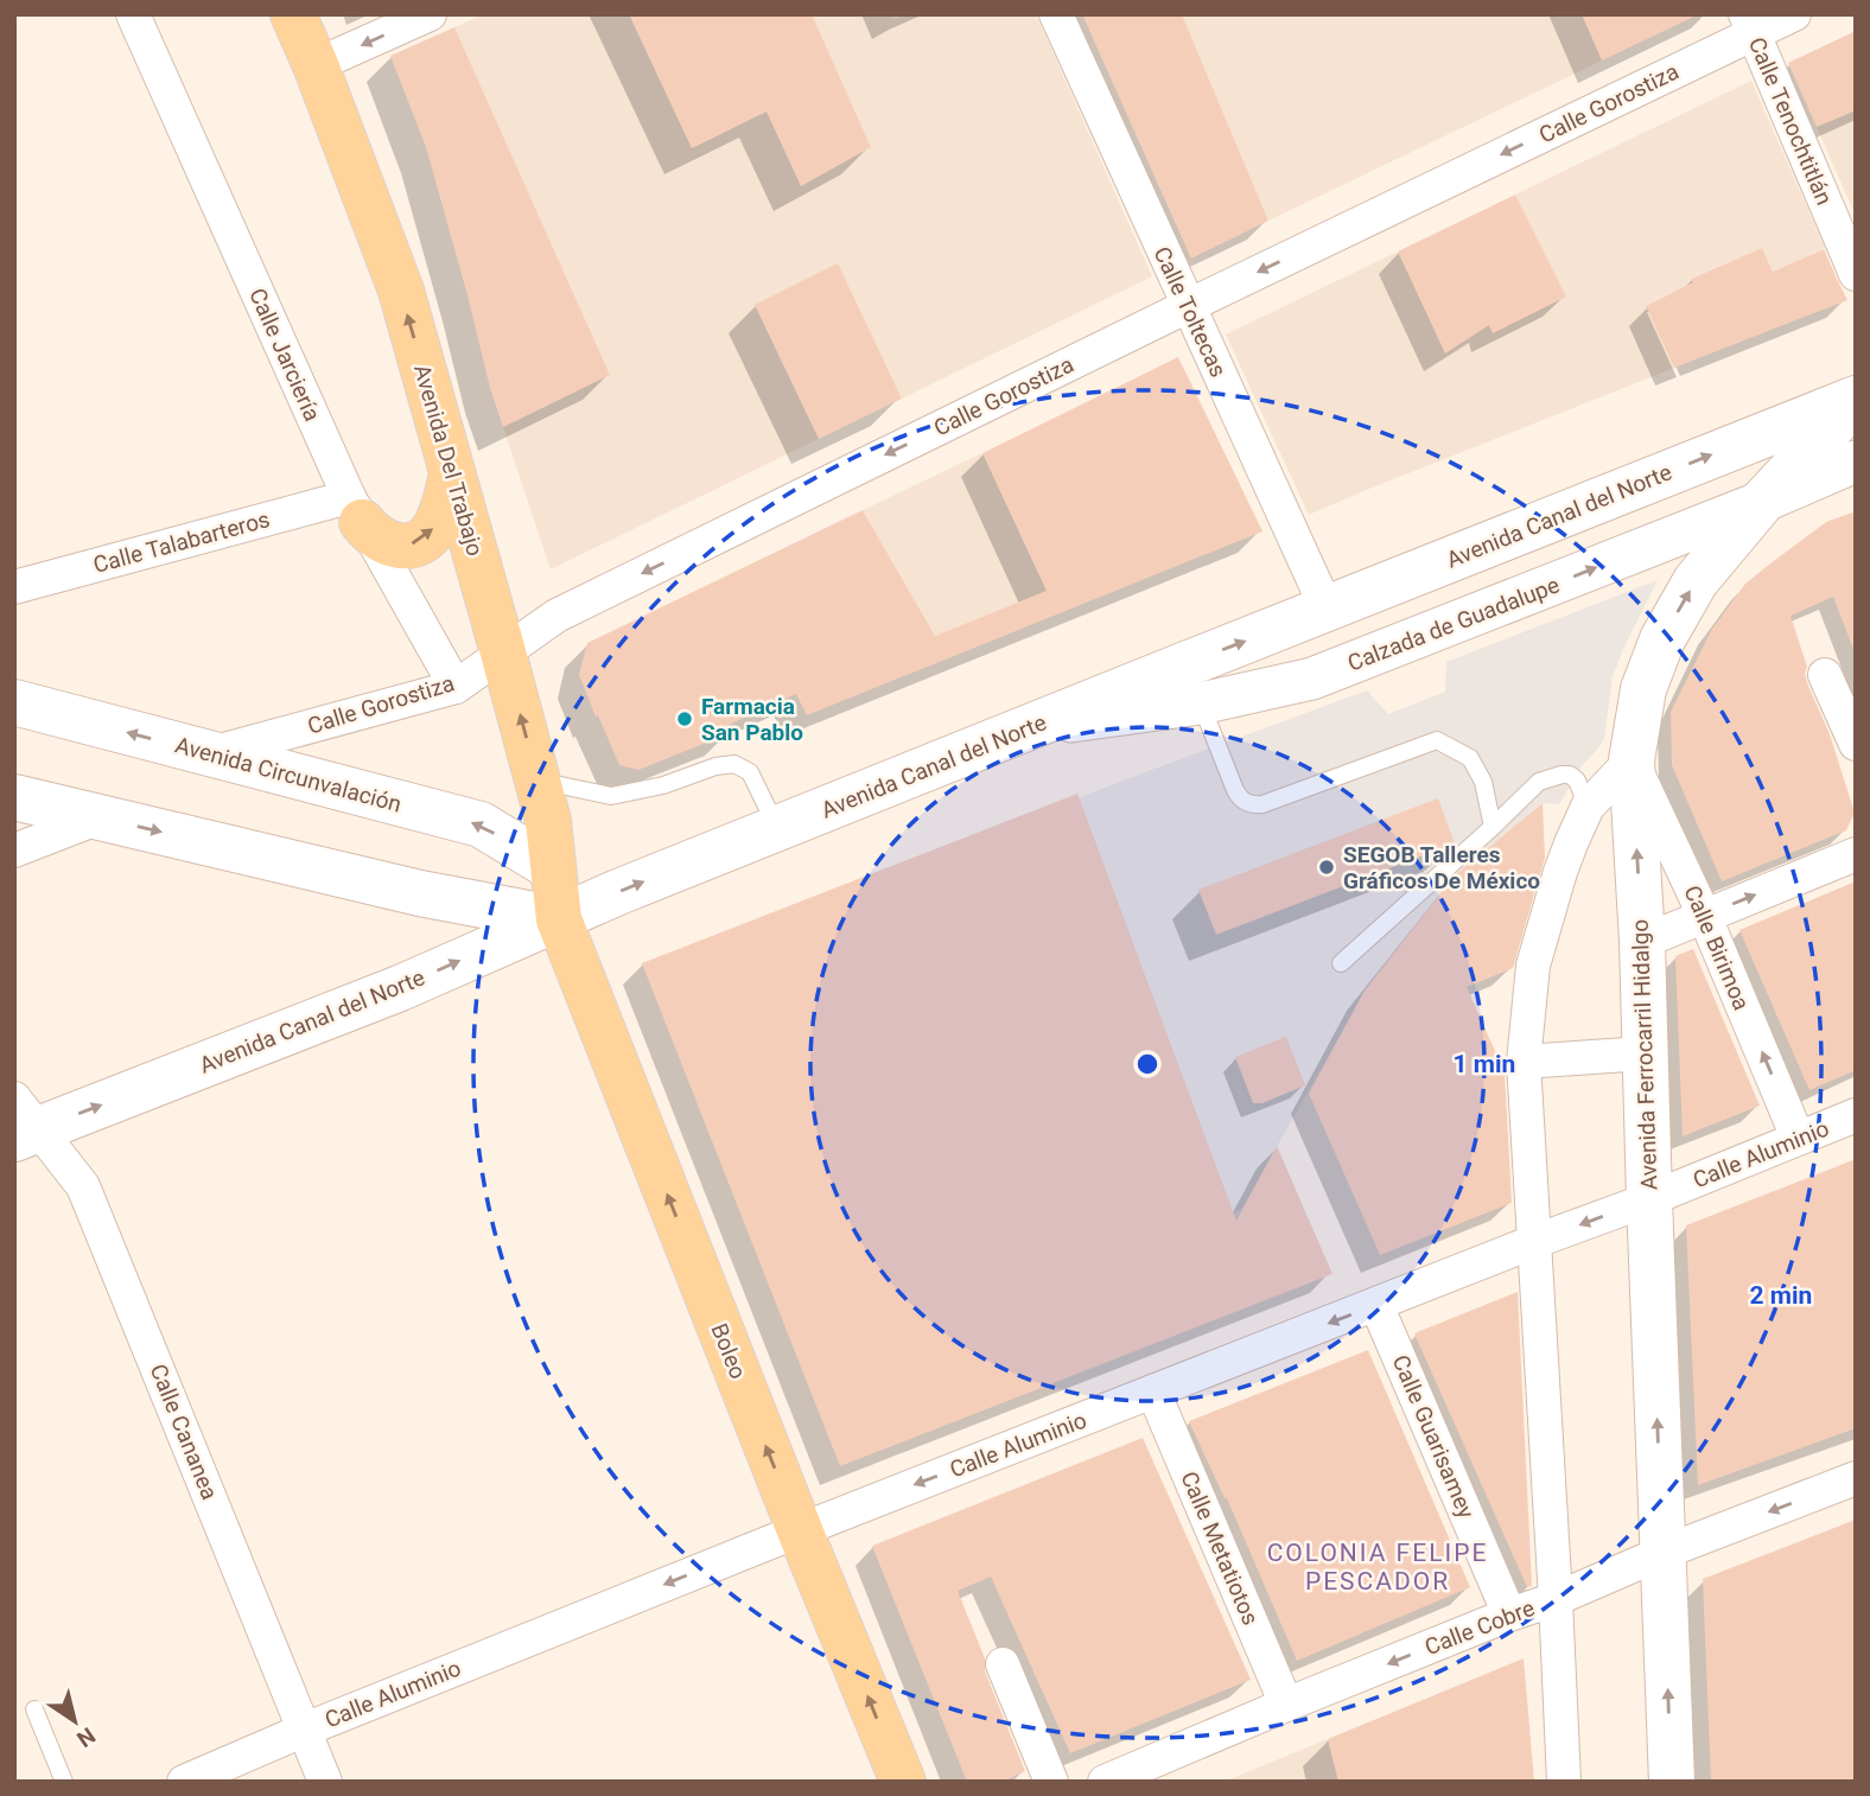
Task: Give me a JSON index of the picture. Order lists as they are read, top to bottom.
{
  "streets": {
    "main road": [
      "Avenida Del Trabajo",
      "Avenida Canal del Norte",
      "Avenida Circunvalación",
      "Avenida Ferrocarril Hidalgo",
      "Boleo"
    ],
    "street": [
      "Calle Gorostiza",
      "Calle Tenochtitlán",
      "Calle Toltecas",
      "Calle Jarciería",
      "Calle Talabarteros",
      "Calzada de Guadalupe",
      "Calle Birimoa",
      "Calle Aluminio",
      "Calle Cananea",
      "Calle Guarisamey",
      "Calle Metatiotos",
      "Calle Cobre"
    ]
  },
  "crossings": [
    ["Calle Gorostiza", "Calle Tenochtitlán"],
    ["Calle Gorostiza", "Calle Toltecas"],
    ["Calle Gorostiza", "Calle Jarciería"],
    ["Calle Gorostiza", "Avenida Del Trabajo"],
    ["Calle Gorostiza", "Avenida Circunvalación"],
    ["Calle Toltecas", "Avenida Canal del Norte"],
    ["Calle Jarciería", "Calle Talabarteros"],
    ["Avenida Del Trabajo", "Avenida Canal del Norte"],
    ["Avenida Del Trabajo", "Avenida Circunvalación"],
    ["Avenida Del Trabajo", "Boleo"],
    ["Avenida Canal del Norte", "Calzada de Guadalupe"],
    ["Avenida Canal del Norte", "Avenida Ferrocarril Hidalgo"],
    ["Avenida Canal del Norte", "Boleo"],
    ["Avenida Canal del Norte", "Calle Cananea"],
    ["Calzada de Guadalupe", "Avenida Ferrocarril Hidalgo"],
    ["Calle Birimoa", "Avenida Ferrocarril Hidalgo"],
    ["Calle Birimoa", "Calle Aluminio"],
    ["Avenida Ferrocarril Hidalgo", "Calle Aluminio"],
    ["Avenida Ferrocarril Hidalgo", "Calle Cobre"],
    ["Calle Aluminio", "Boleo"],
    ["Calle Aluminio", "Calle Cananea"],
    ["Calle Aluminio", "Calle Guarisamey"],
    ["Calle Aluminio", "Calle Metatiotos"],
    ["Calle Guarisamey", "Calle Cobre"],
    ["Calle Metatiotos", "Calle Cobre"]
  ],
  "one_way": [
    "Calle Gorostiza",
    "Avenida Del Trabajo",
    "Avenida Canal del Norte",
    "Avenida Ferrocarril Hidalgo",
    "Calle Aluminio",
    "Boleo",
    "Calle Cobre"
  ],
  "districts": ["COLONIA FELIPE PESCADOR"],
  "places": ["Farmacia San Pablo", "SEGOB Talleres Gráficos De México"],
  "north": "bottom right",
  "rings": ["1 min", "2 min"]
}
